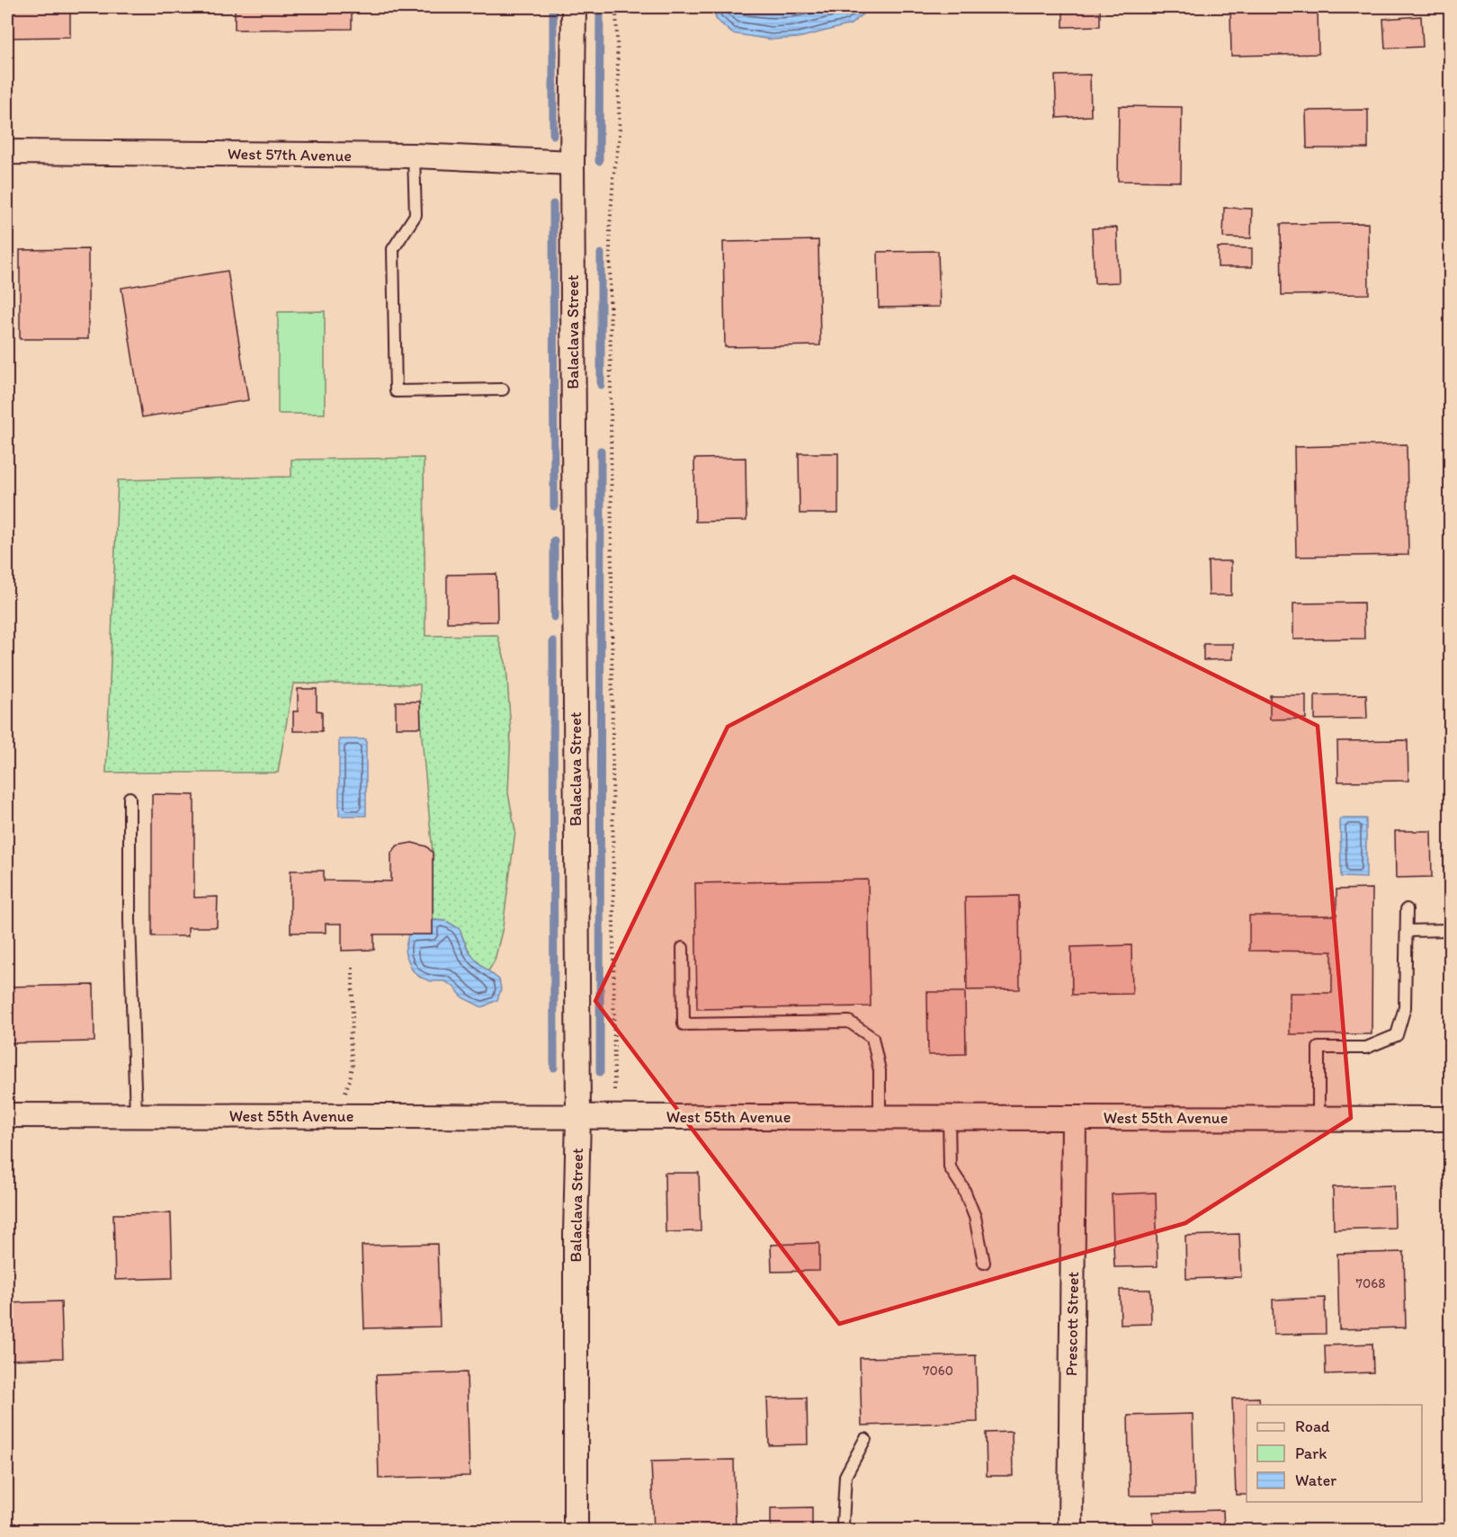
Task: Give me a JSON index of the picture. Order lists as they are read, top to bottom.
{
  "streets": {
    "street": [
      "West 57th Avenue",
      "Balaclava Street",
      "West 55th Avenue",
      "Prescott Street"
    ]
  },
  "crossings": [
    ["West 57th Avenue", "Balaclava Street"],
    ["Balaclava Street", "West 55th Avenue"],
    ["West 55th Avenue", "Prescott Street"]
  ],
  "house_numbers": ["7068", "7060"],
  "legend": ["Road", "Park", "Water"]
}
